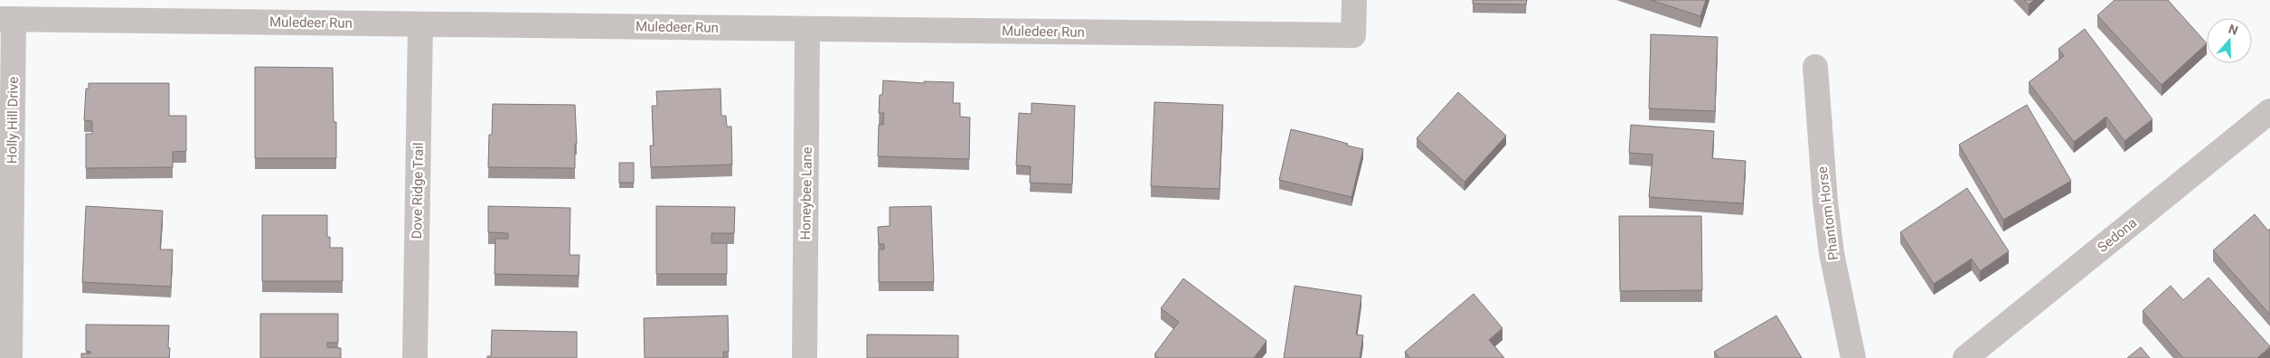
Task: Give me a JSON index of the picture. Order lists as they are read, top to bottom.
{
  "streets": {
    "street": [
      "Muledeer Run",
      "Holly Hill Drive",
      "Dove Ridge Trail",
      "Honeybee Lane",
      "Phantom Horse",
      "Sedona"
    ]
  },
  "crossings": [
    ["Muledeer Run", "Holly Hill Drive"],
    ["Muledeer Run", "Dove Ridge Trail"],
    ["Muledeer Run", "Honeybee Lane"]
  ],
  "north": "top"
}
